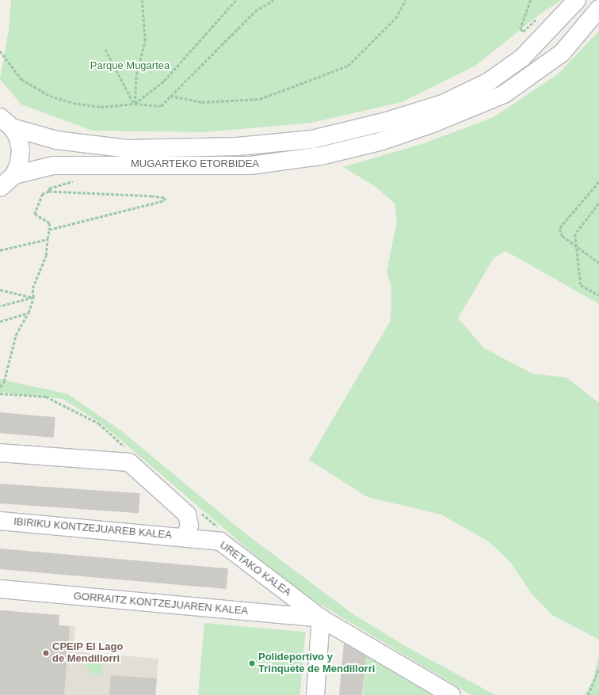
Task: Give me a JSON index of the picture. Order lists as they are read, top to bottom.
{
  "streets": {
    "street": [
      "MUGARTEKO ETORBIDEA",
      "IBIRIKU KONTZEJUAREB KALEA",
      "URETAKO KALEA",
      "GORRAITZ KONTZEJUAREN KALEA"
    ]
  },
  "crossings": [
    ["IBIRIKU KONTZEJUAREB KALEA", "URETAKO KALEA"],
    ["URETAKO KALEA", "GORRAITZ KONTZEJUAREN KALEA"]
  ],
  "parks": ["Parque Mugartea"],
  "places": ["CPEIP El Lago de Mendillorri", "Polideportivo y Trinquete de Mendillorri"]
}
